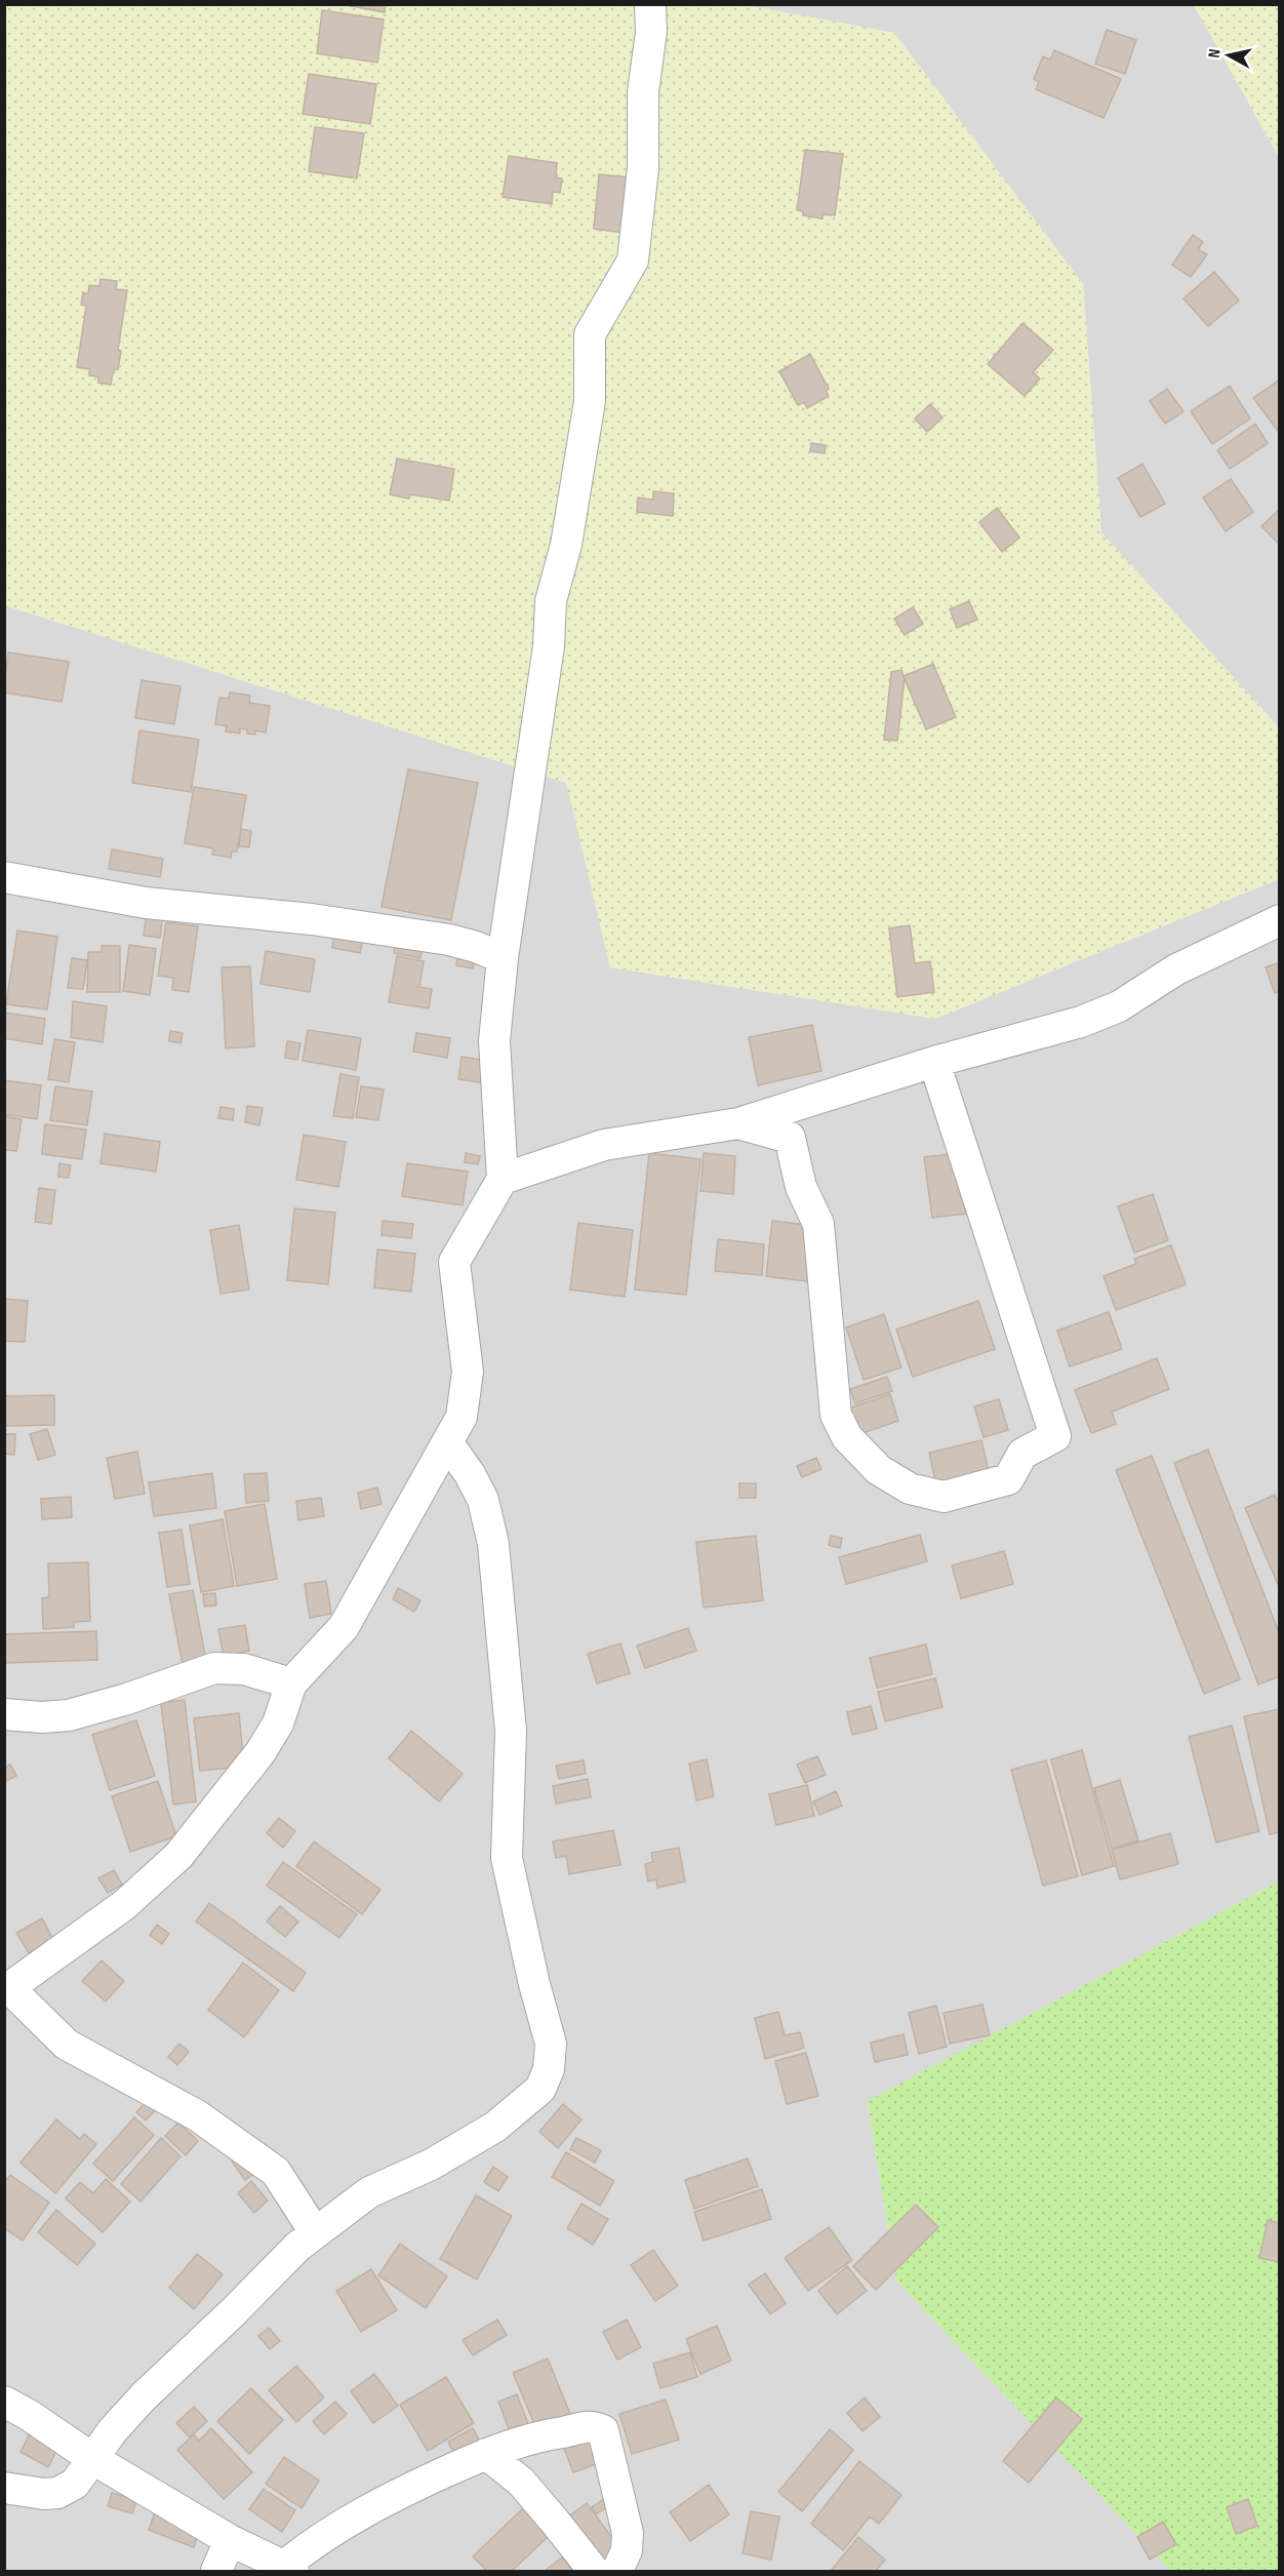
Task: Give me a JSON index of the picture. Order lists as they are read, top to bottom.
{
  "north": "left"
}
